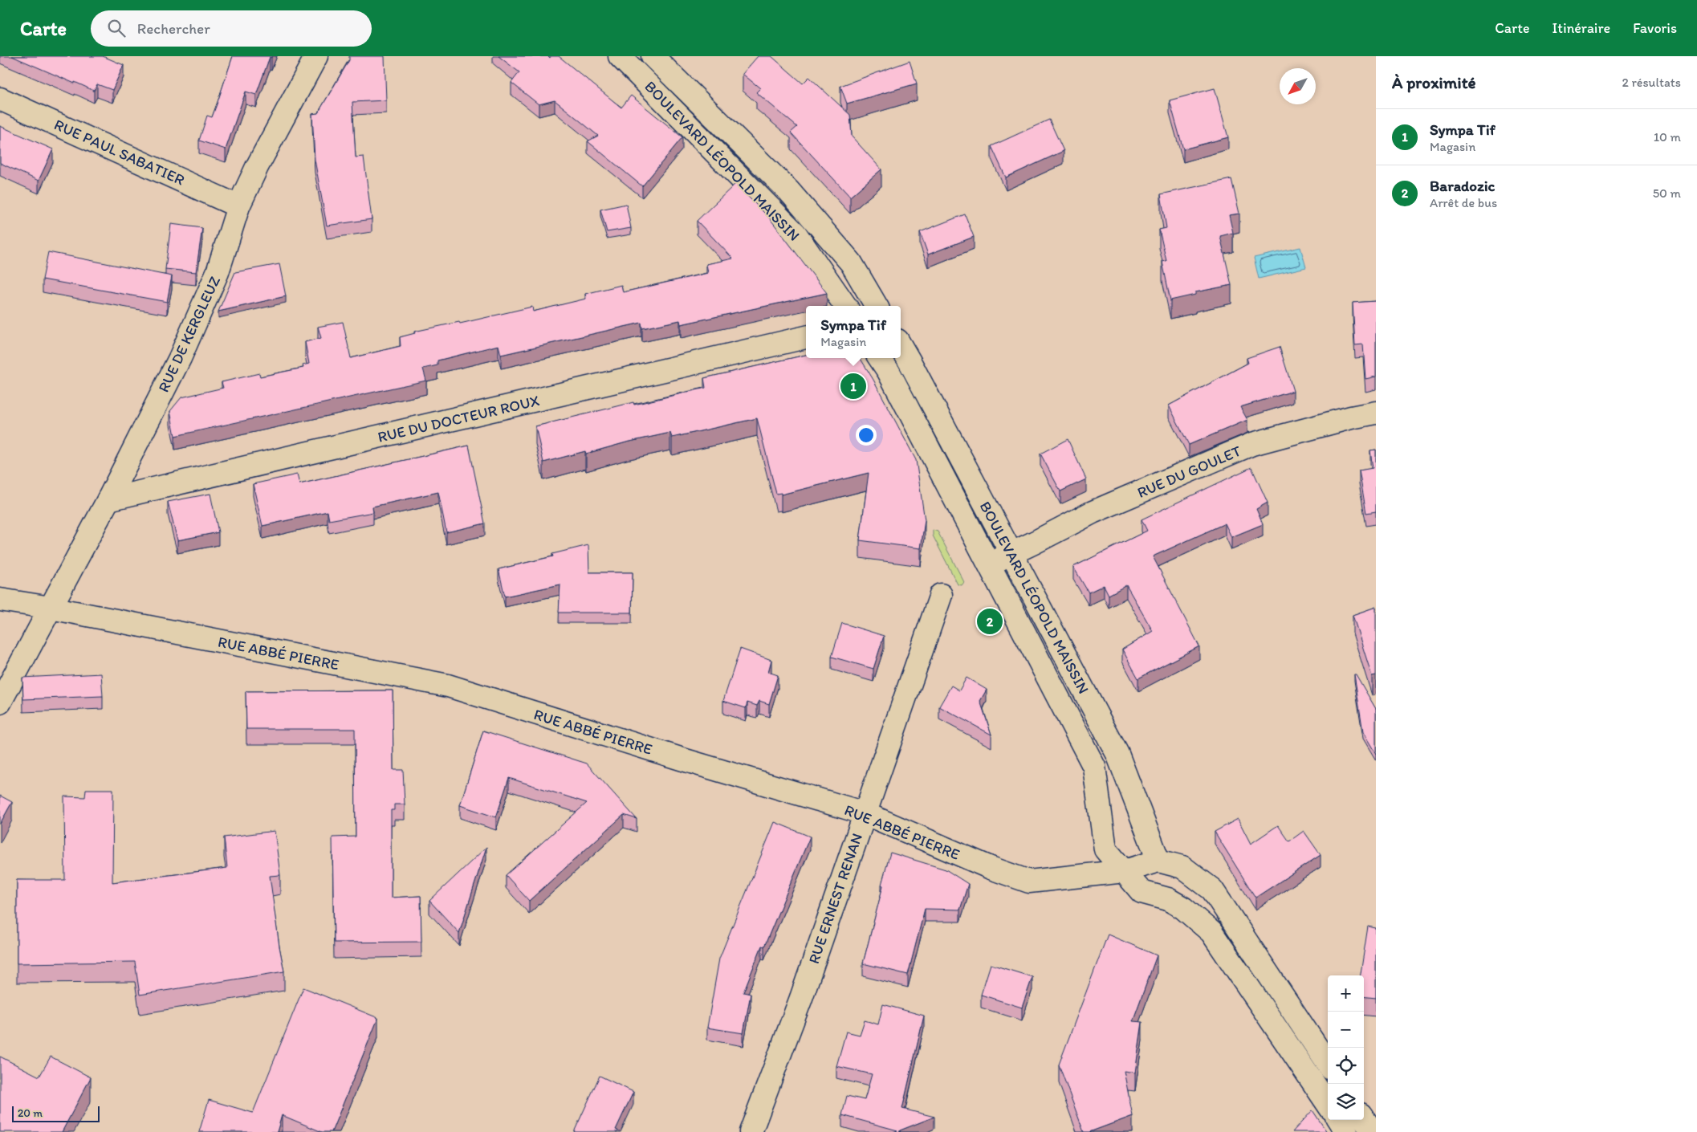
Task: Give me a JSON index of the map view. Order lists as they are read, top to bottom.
{
  "streets": {
    "street": [
      "RUE PAUL SABATIER",
      "BOULEVARD LÉOPOLD MAISSIN",
      "RUE DE KERGLEUZ",
      "RUE DU DOCTEUR ROUX",
      "RUE DU GOULET",
      "RUE ABBÉ PIERRE",
      "RUE ERNEST RENAN"
    ]
  },
  "crossings": [
    ["RUE PAUL SABATIER", "RUE DE KERGLEUZ"],
    ["BOULEVARD LÉOPOLD MAISSIN", "RUE DU GOULET"],
    ["BOULEVARD LÉOPOLD MAISSIN", "RUE ABBÉ PIERRE"],
    ["RUE DE KERGLEUZ", "RUE DU DOCTEUR ROUX"],
    ["RUE DE KERGLEUZ", "RUE ABBÉ PIERRE"],
    ["RUE ABBÉ PIERRE", "RUE ERNEST RENAN"]
  ],
  "scale_bar": "20 m",
  "north": "bottom left",
  "page": {
    "header": "Carte",
    "search": "Rechercher",
    "nav": ["Carte", "Itinéraire", "Favoris"],
    "heading": ["À proximité", "2 résultats"],
    "list": [
      {
        "mark": "1",
        "name": "Sympa Tif",
        "note": "Magasin",
        "value": "10 m"
      },
      {
        "mark": "2",
        "name": "Baradozic",
        "note": "Arrêt de bus",
        "value": "50 m"
      }
    ],
    "popup": ["Sympa Tif", "Magasin"],
    "pins": ["1", "2"],
    "map_buttons": ["+", "−"],
    "scale": "20 m"
  }
}
